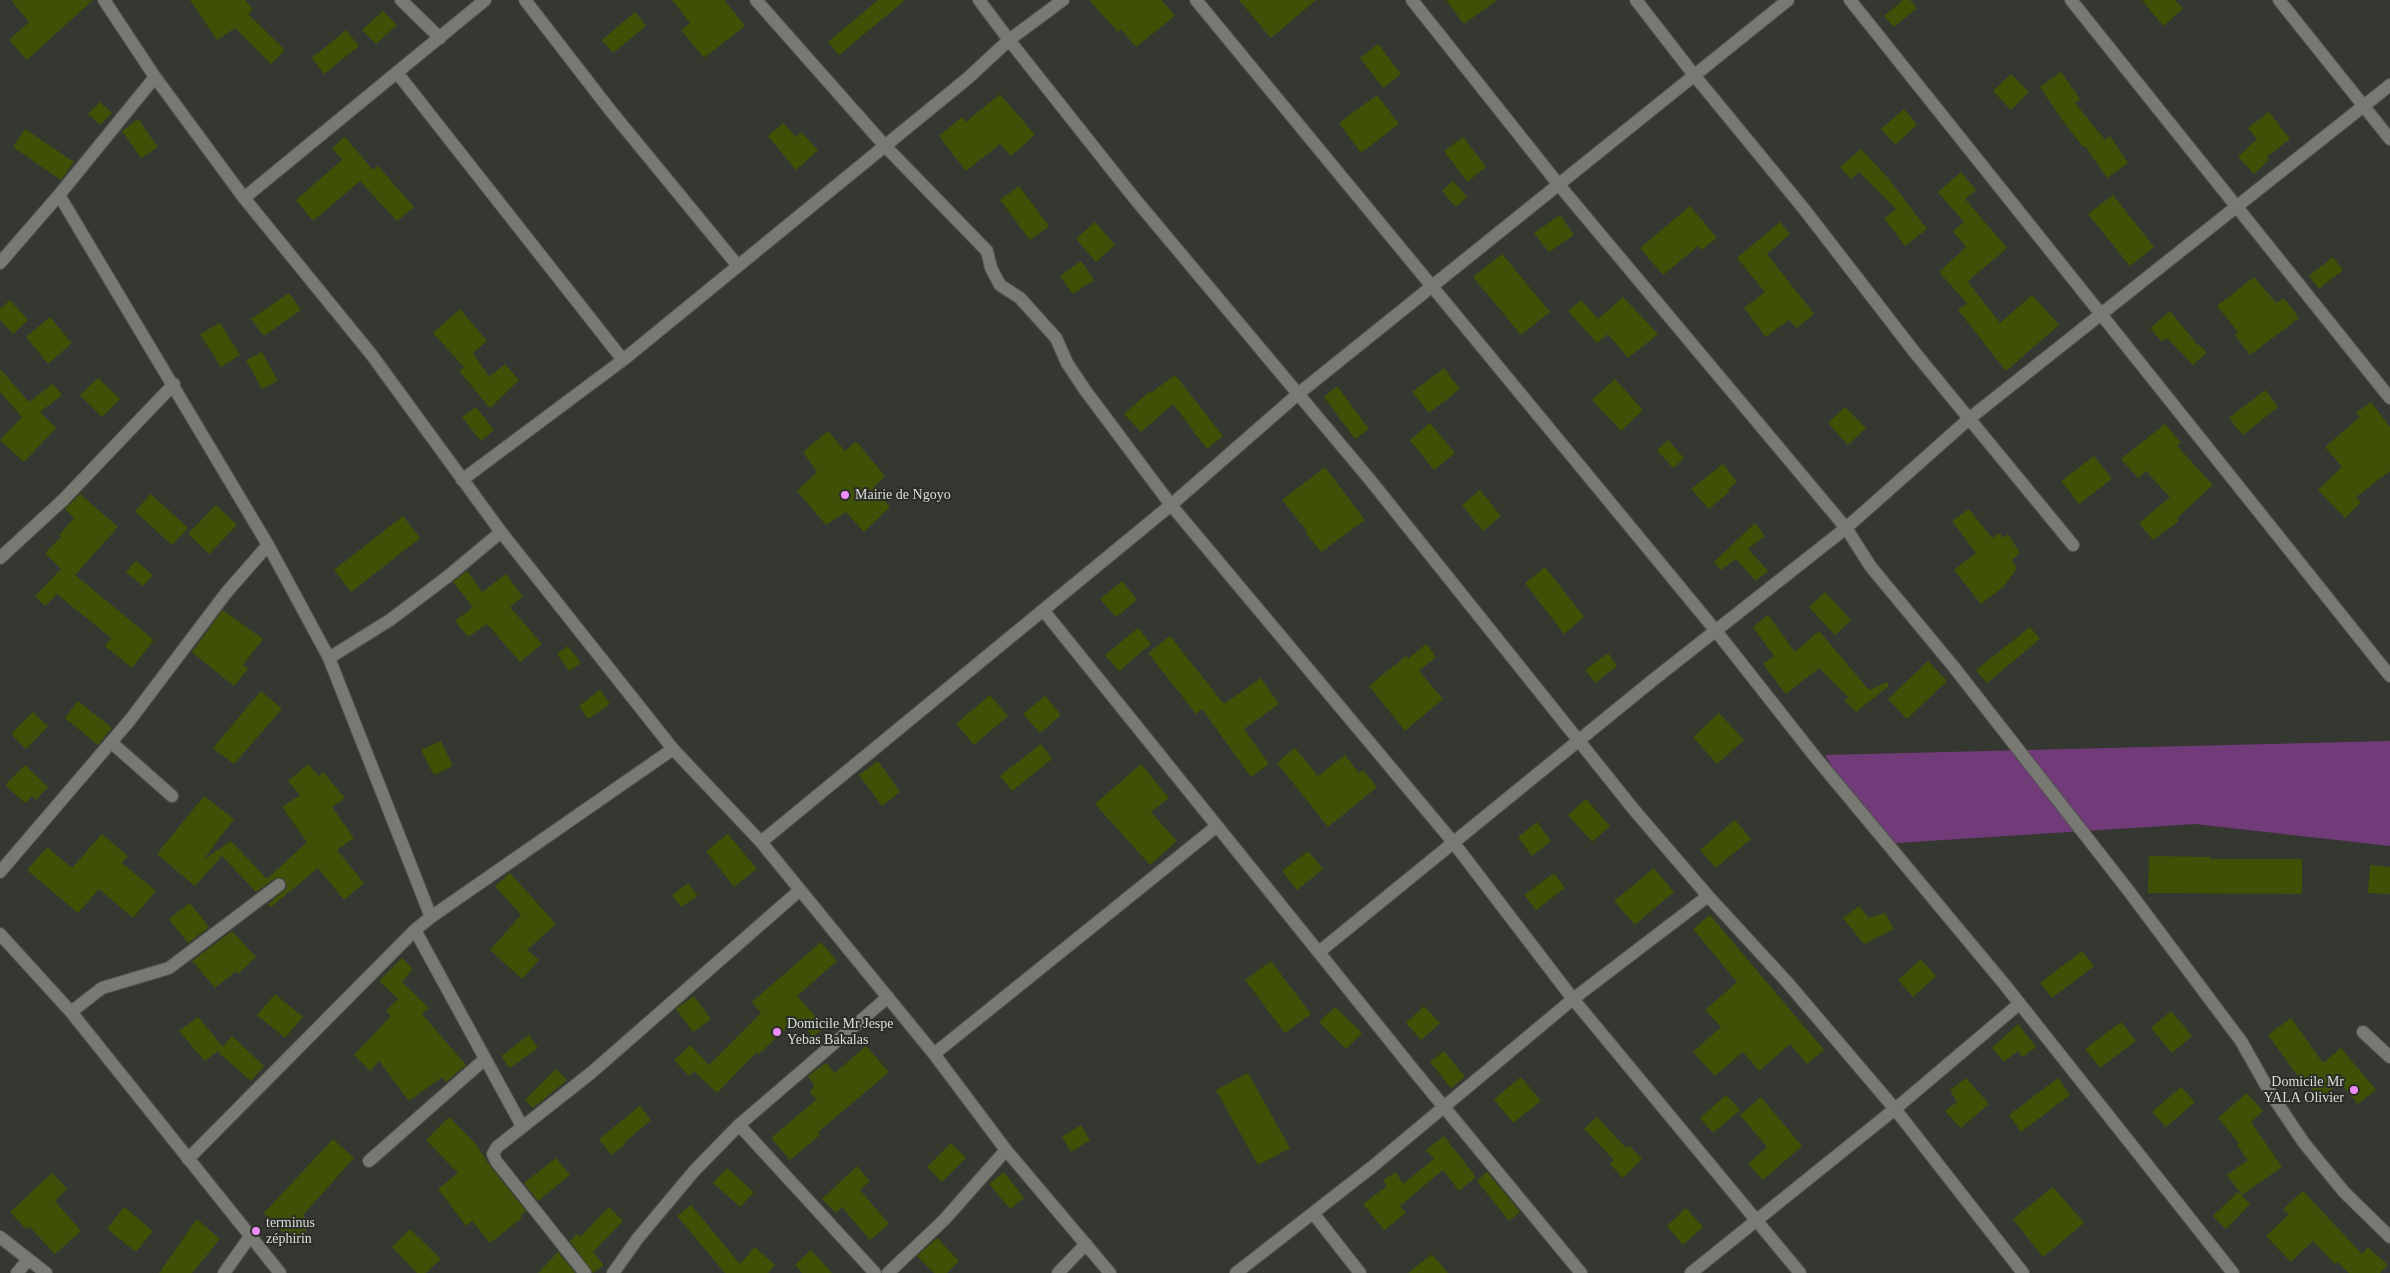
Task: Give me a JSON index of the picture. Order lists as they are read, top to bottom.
{
  "places": [
    "Mairie de Ngoyo",
    "Domicile Mr Jespe Yebas Bakalas",
    "Domicile Mr YALA Olivier",
    "terminus zéphirin"
  ]
}
